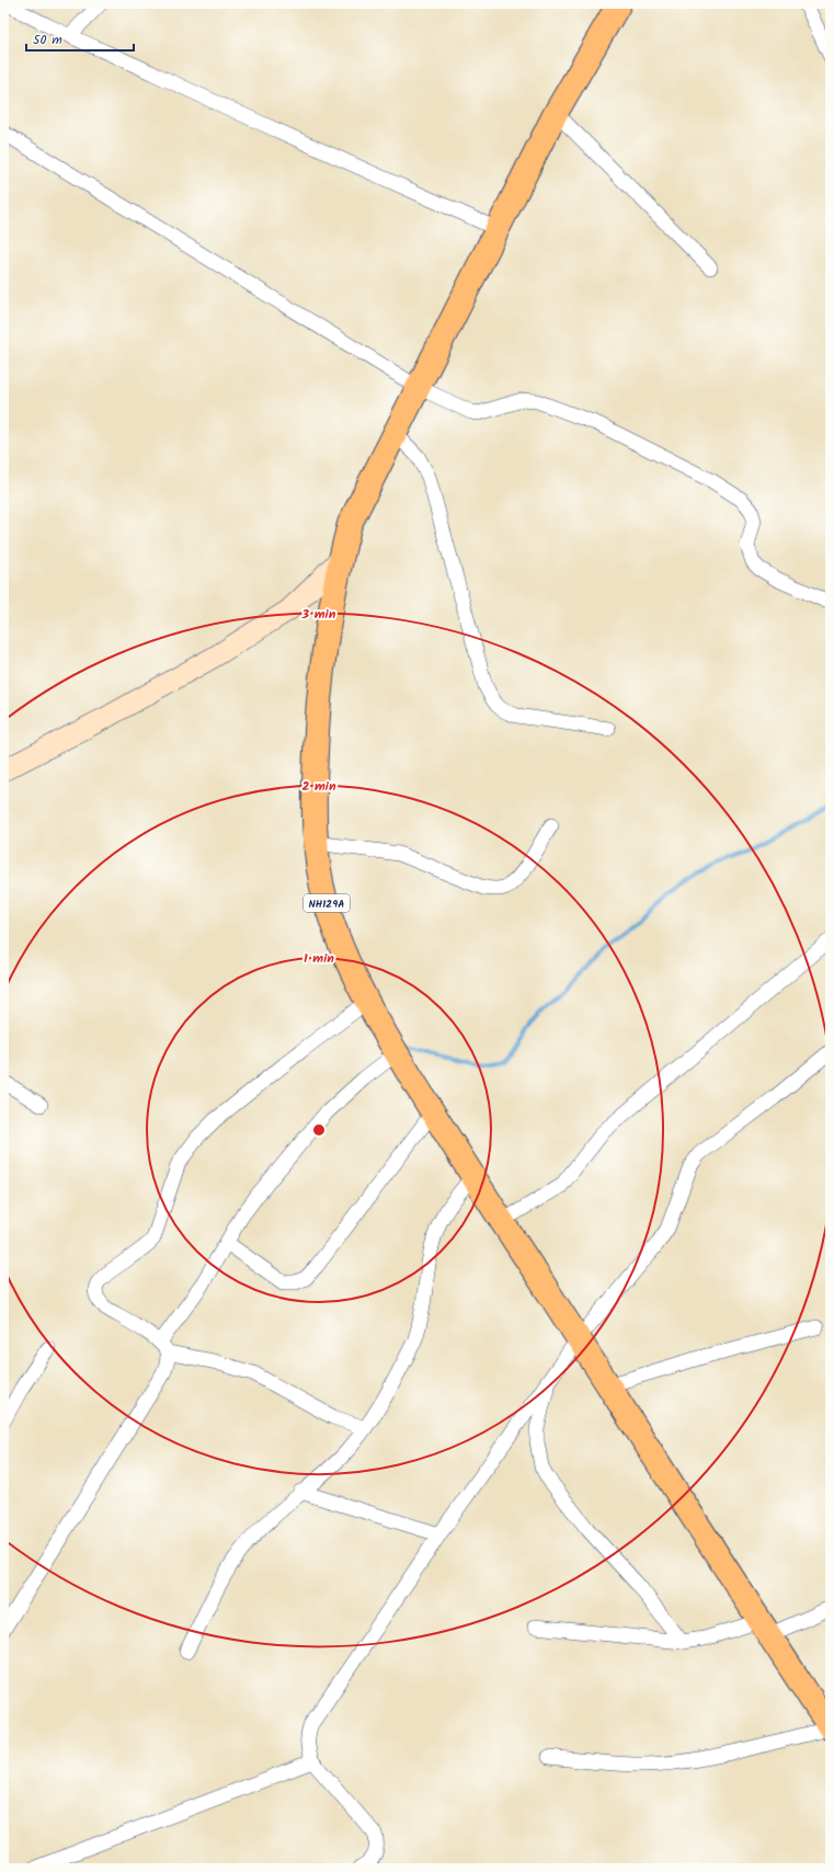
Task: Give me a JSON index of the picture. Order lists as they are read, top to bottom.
{
  "streets": {
    "highway": ["NH129A"]
  },
  "scale_bar": "50 m",
  "rings": ["3 min", "2 min", "1 min"]
}
